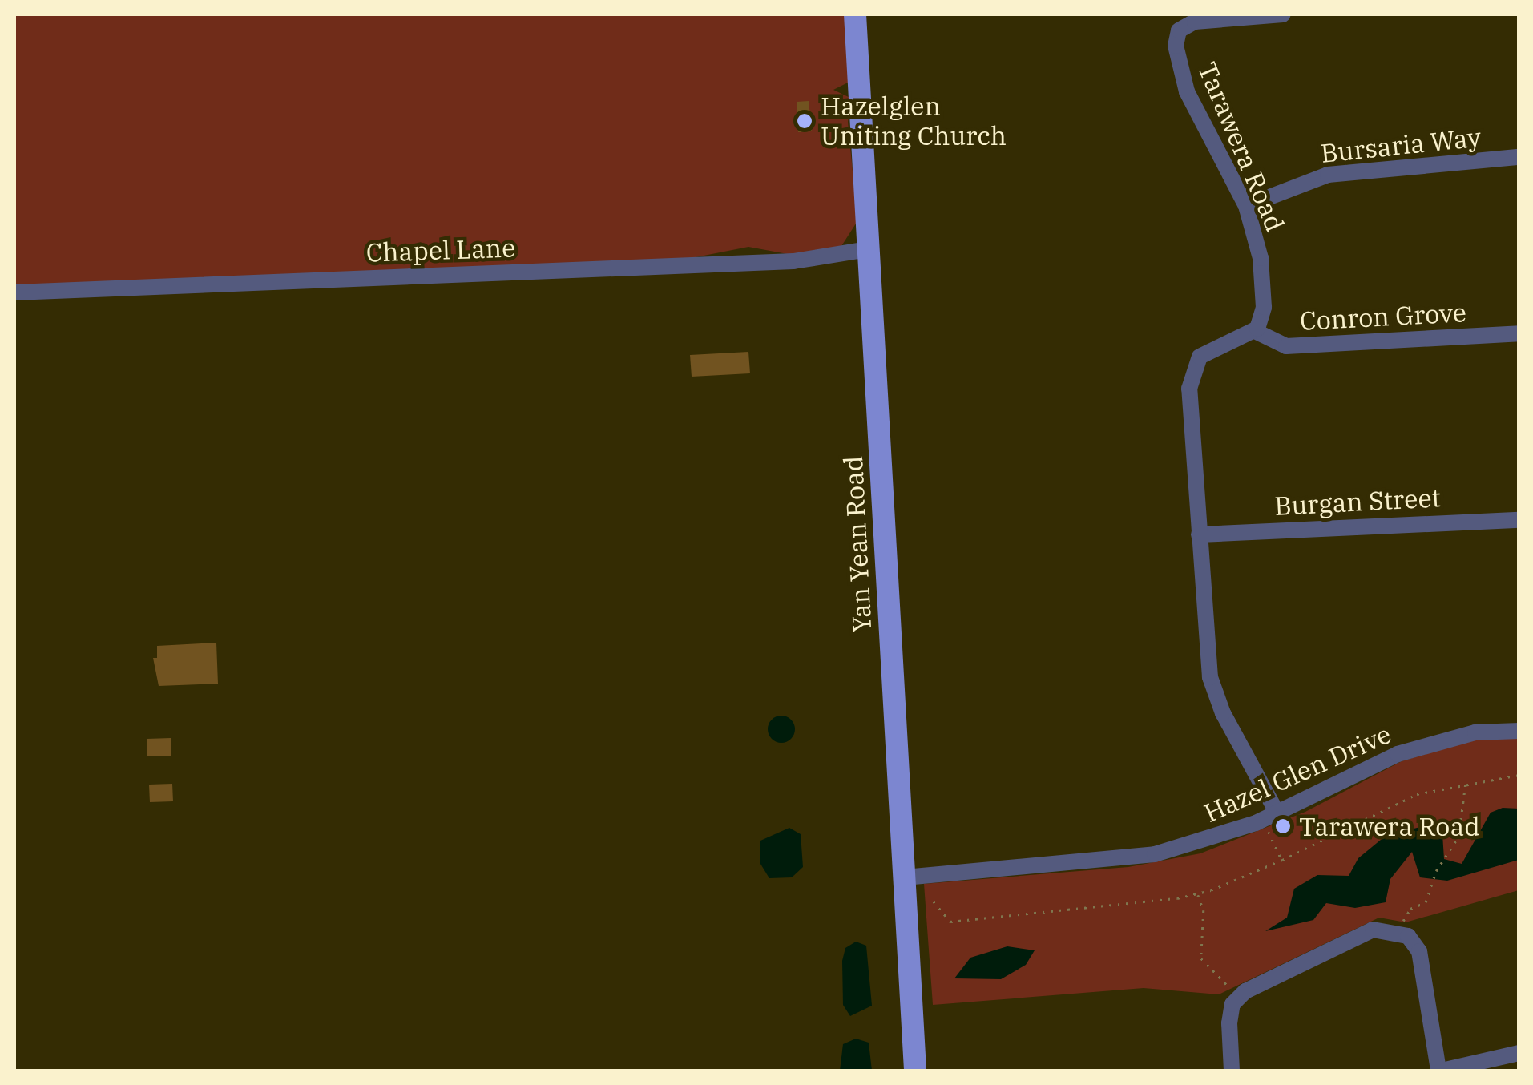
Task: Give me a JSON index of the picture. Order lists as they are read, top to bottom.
{
  "streets": {
    "main road": ["Yan Yean Road"],
    "street": [
      "Bursaria Way",
      "Tarawera Road",
      "Chapel Lane",
      "Conron Grove",
      "Burgan Street",
      "Hazel Glen Drive"
    ]
  },
  "crossings": [
    ["Bursaria Way", "Tarawera Road"],
    ["Tarawera Road", "Conron Grove"],
    ["Chapel Lane", "Yan Yean Road"],
    ["Yan Yean Road", "Hazel Glen Drive"]
  ],
  "places": ["Hazelglen Uniting Church", "Tarawera Road"]
}
